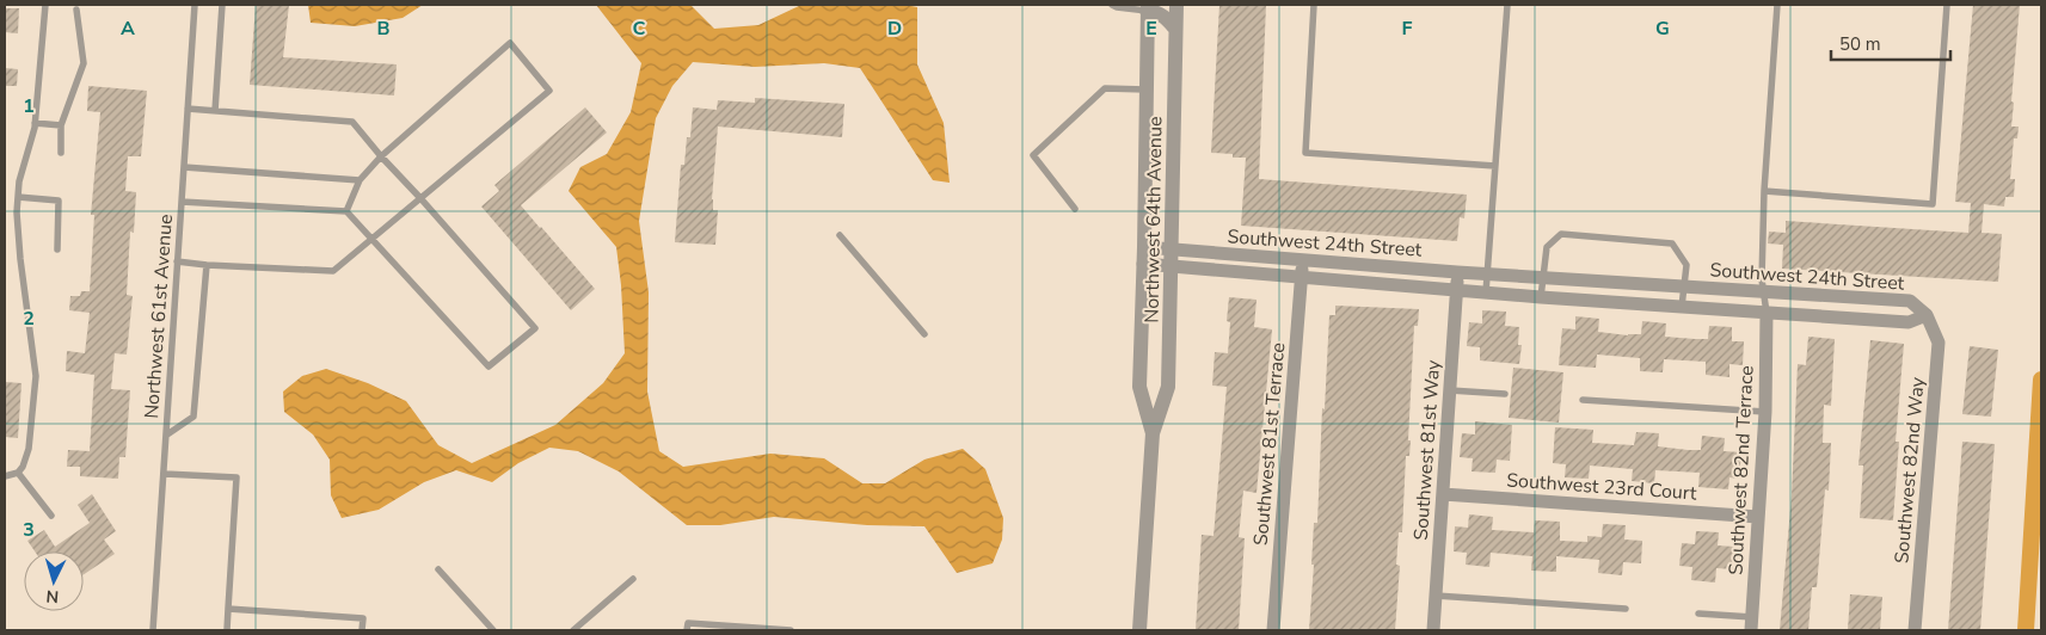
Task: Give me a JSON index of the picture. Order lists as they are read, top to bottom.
{
  "streets": {
    "street": [
      "Northwest 64th Avenue",
      "Southwest 24th Street",
      "Southwest 81st Terrace",
      "Southwest 81st Way",
      "Southwest 82nd Terrace",
      "Southwest 82nd Way",
      "Southwest 23rd Court"
    ],
    "lane": ["Northwest 61st Avenue"]
  },
  "crossings": [
    ["Northwest 64th Avenue", "Southwest 24th Street"],
    ["Southwest 24th Street", "Southwest 81st Terrace"],
    ["Southwest 24th Street", "Southwest 81st Way"],
    ["Southwest 24th Street", "Southwest 82nd Terrace"],
    ["Southwest 24th Street", "Southwest 82nd Way"],
    ["Southwest 81st Way", "Southwest 23rd Court"],
    ["Southwest 82nd Terrace", "Southwest 23rd Court"]
  ],
  "scale_bar": "50 m",
  "north": "bottom",
  "grid": {
    "columns": [
      "A",
      "B",
      "C",
      "D",
      "E",
      "F",
      "G"
    ],
    "rows": ["1", "2", "3"]
  }
}
